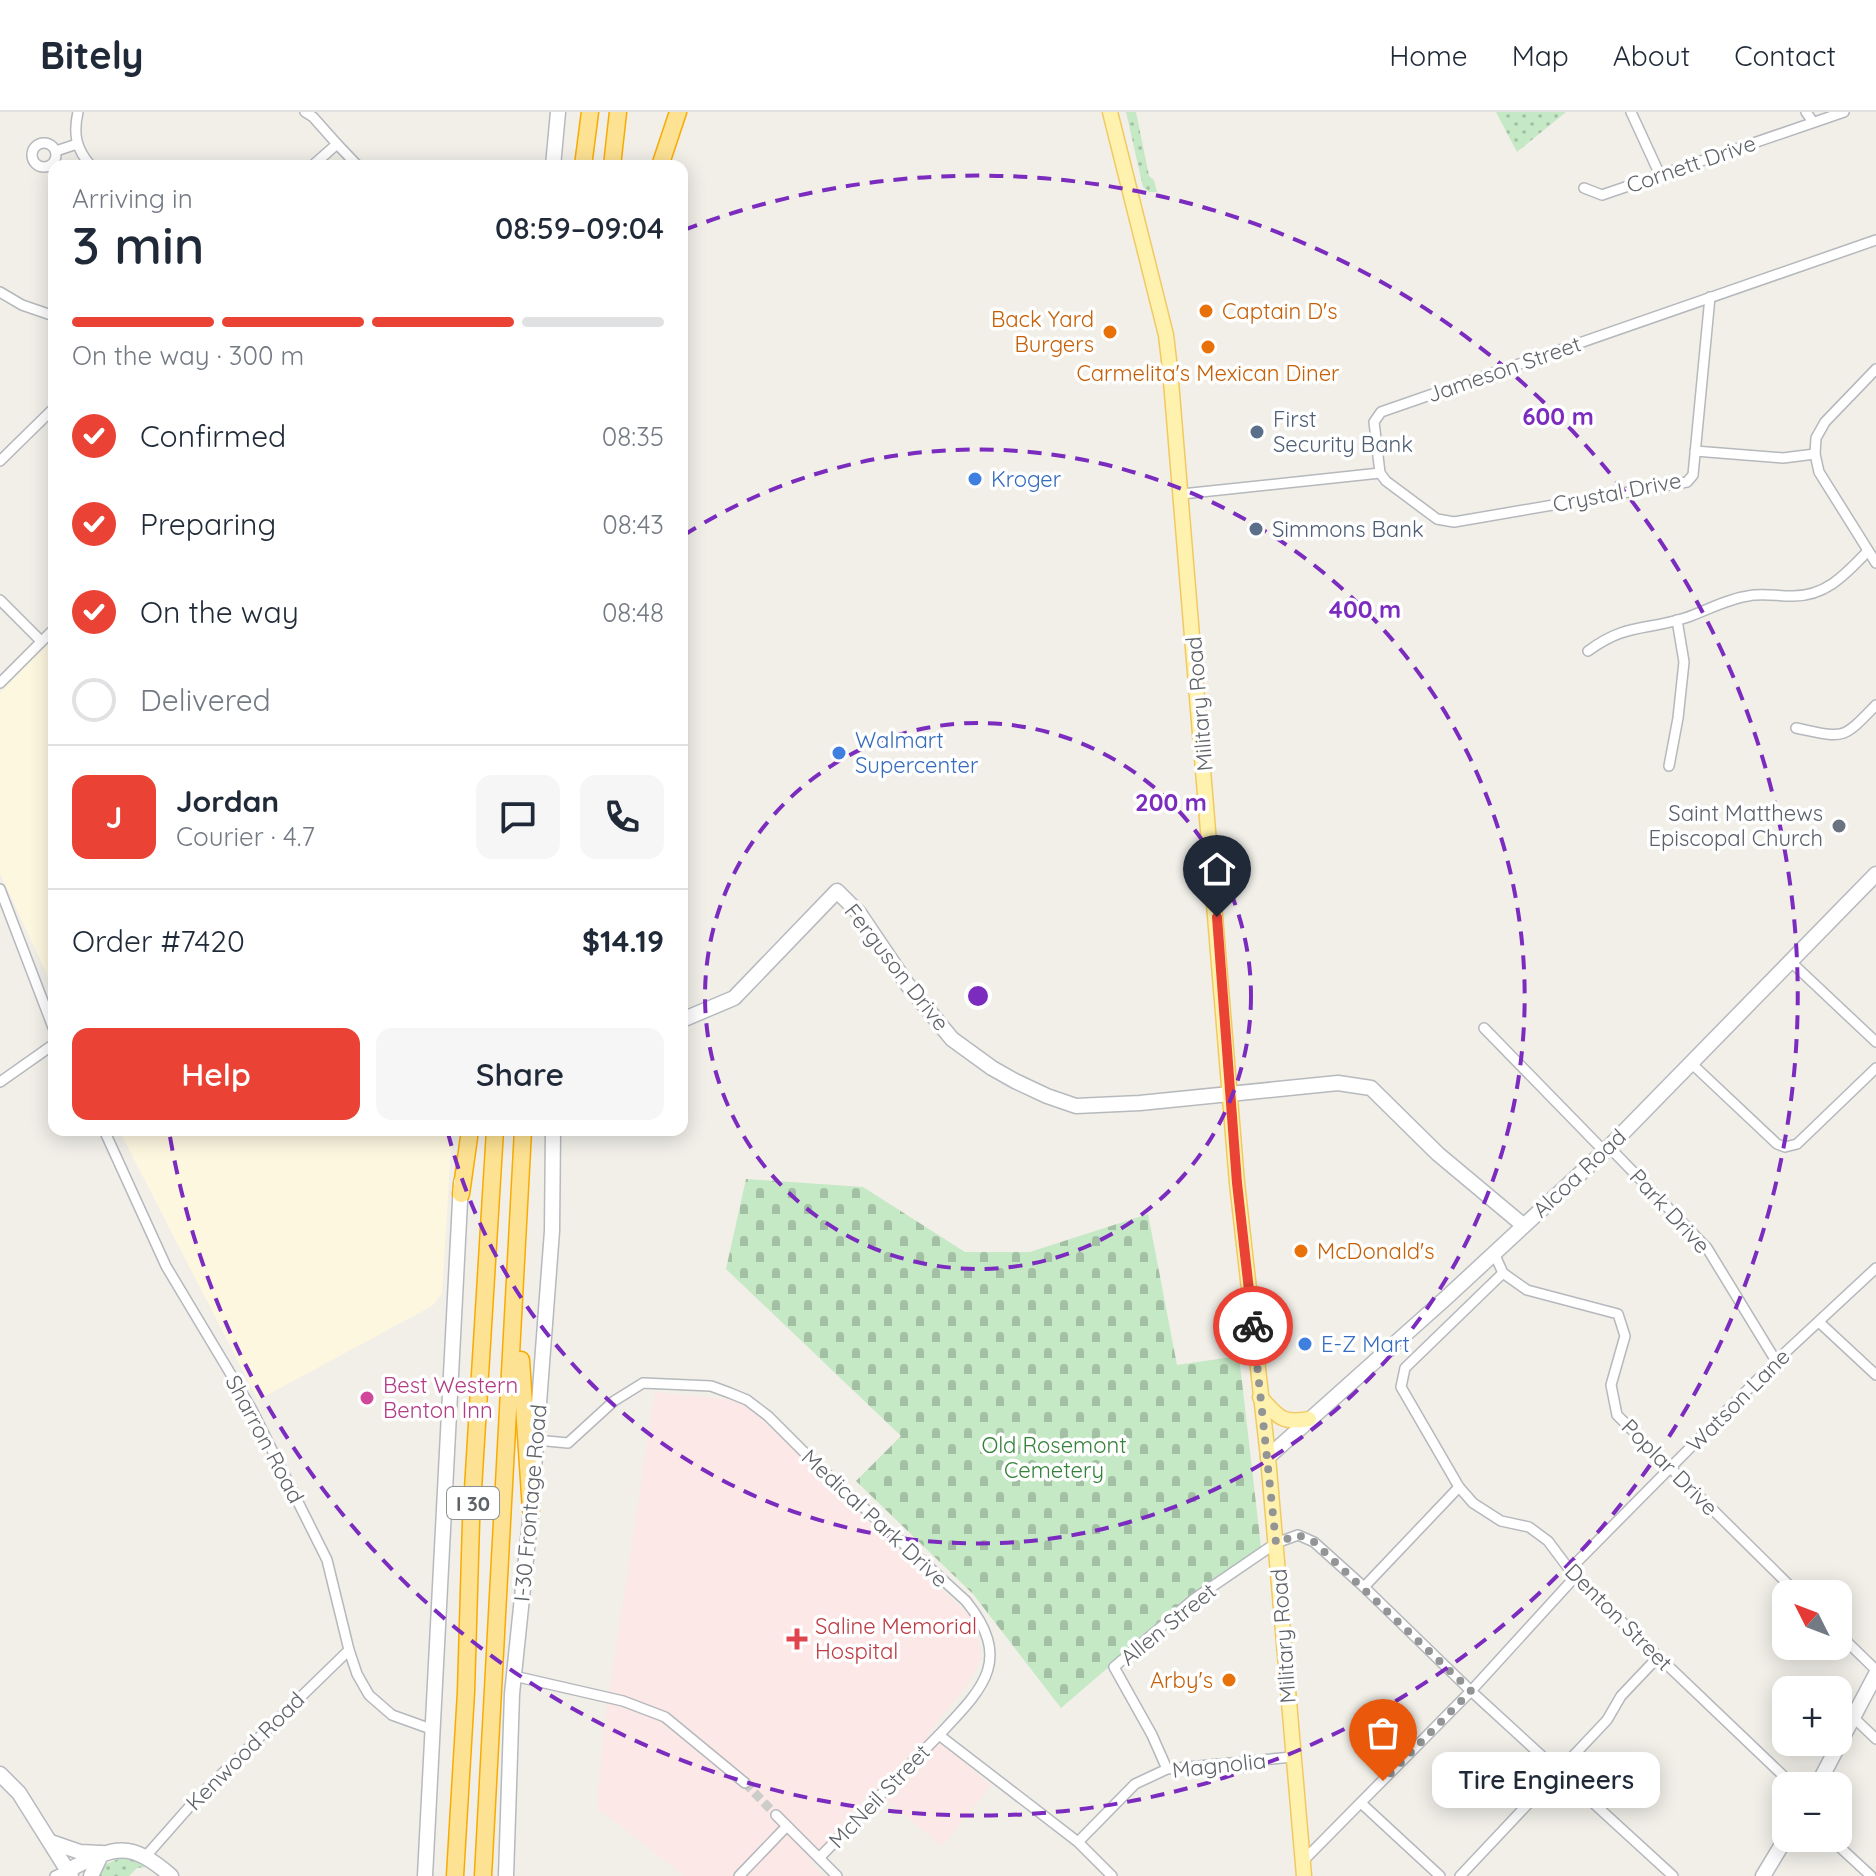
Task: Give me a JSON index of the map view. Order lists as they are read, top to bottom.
{
  "streets": {
    "highway": ["I 30"],
    "main road": [
      "Military Road",
      "Ferguson Drive",
      "Alcoa Road",
      "I-30 Frontage Road"
    ],
    "street": [
      "Cornett Drive",
      "Jameson Street",
      "Crystal Drive",
      "Park Drive",
      "Watson Lane",
      "Sharron Road",
      "Poplar Drive",
      "Medical Park Drive",
      "Denton Street",
      "Allen Street",
      "Kenwood Road",
      "Magnolia",
      "McNeil Street"
    ]
  },
  "crossings": [
    ["Jameson Street", "Crystal Drive"],
    ["Military Road", "Ferguson Drive"],
    ["Military Road", "Alcoa Road"],
    ["Military Road", "Watson Lane"],
    ["Military Road", "Allen Street"],
    ["Military Road", "Magnolia"],
    ["Ferguson Drive", "Alcoa Road"],
    ["Alcoa Road", "Park Drive"],
    ["Park Drive", "Watson Lane"],
    ["Watson Lane", "Poplar Drive"],
    ["Watson Lane", "Denton Street"],
    ["Sharron Road", "Kenwood Road"],
    ["Poplar Drive", "Denton Street"],
    ["I-30 Frontage Road", "Medical Park Drive"],
    ["Medical Park Drive", "McNeil Street"],
    ["Allen Street", "Magnolia"]
  ],
  "parks": ["Old Rosemont Cemetery"],
  "places": {
    "other": [
      "Captain D's",
      "Back Yard Burgers",
      "Carmelita's Mexican Diner",
      "First Security Bank",
      "Kroger",
      "Simmons Bank",
      "Walmart Supercenter",
      "Saint Matthews Episcopal Church",
      "McDonald's",
      "E-Z Mart",
      "Best Western Benton Inn",
      "Arby's",
      "Tire Engineers"
    ],
    "health": ["Saline Memorial Hospital"]
  },
  "north": "top left",
  "page": {
    "header": "Bitely",
    "nav": [
      "Home",
      "Map",
      "About",
      "Contact"
    ],
    "heading": ["3 min", "Arriving in", "08:59–09:04"],
    "panel": [
      "Jordan",
      "Courier · 4.7",
      "Order #7420",
      "$14.19"
    ],
    "bar": "On the way · 300 m",
    "list": [
      ["Confirmed", "08:35"],
      ["Preparing", "08:43"],
      ["On the way", "08:48"],
      "Delivered"
    ],
    "round": "J",
    "buttons": ["Help", "Share"],
    "map_buttons": ["+", "−"],
    "bubble": "Tire Engineers"
  },
  "rings": ["600 m", "400 m", "200 m"]
}
